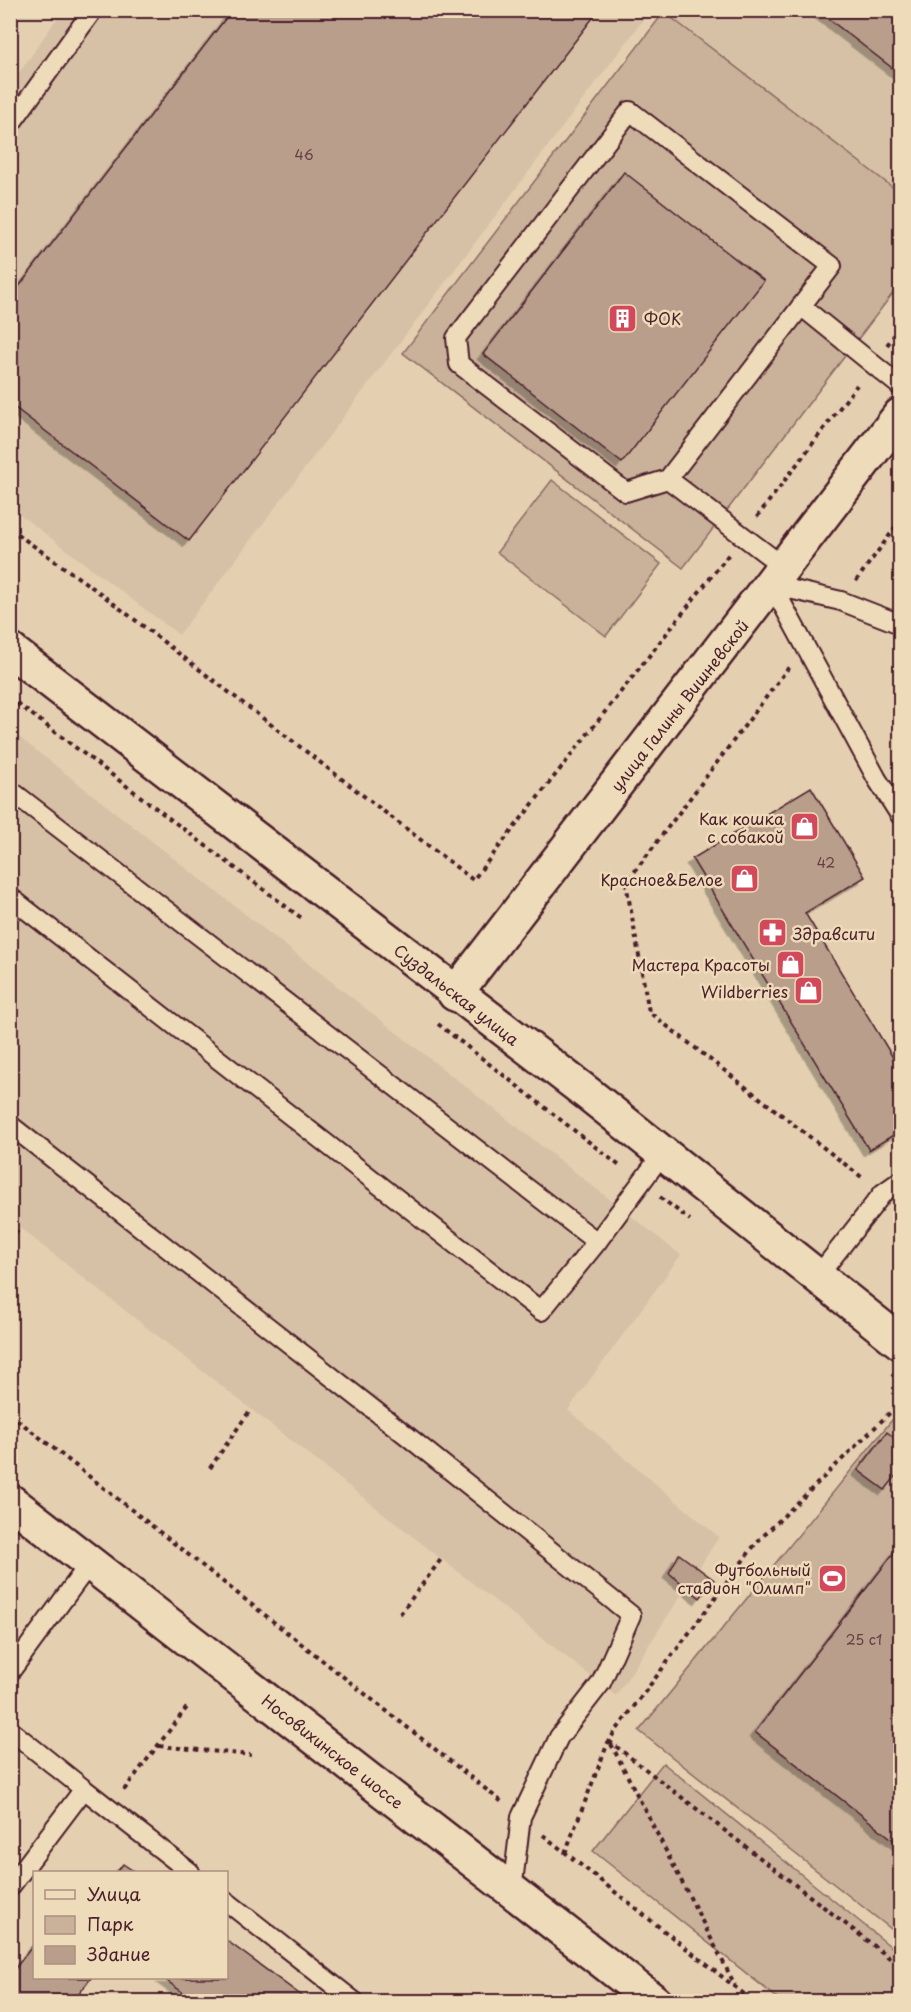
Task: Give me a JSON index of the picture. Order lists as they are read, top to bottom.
{
  "streets": {
    "street": ["улица Галины Вишневской", "Суздальская улица", "Носовихинское шоссе"]
  },
  "crossings": [
    ["улица Галины Вишневской", "Суздальская улица"]
  ],
  "places": {
    "building": ["ФОК"],
    "shop": [
      "Как кошка с собакой",
      "Красное&Белое",
      "Мастера Красоты",
      "Wildberries"
    ],
    "pharmacy": ["Здравсити"],
    "sports": ["Футбольный стадион \"Олимп\""]
  },
  "house_numbers": ["46", "42", "25 с1"],
  "legend": ["Улица", "Парк", "Здание"]
}
